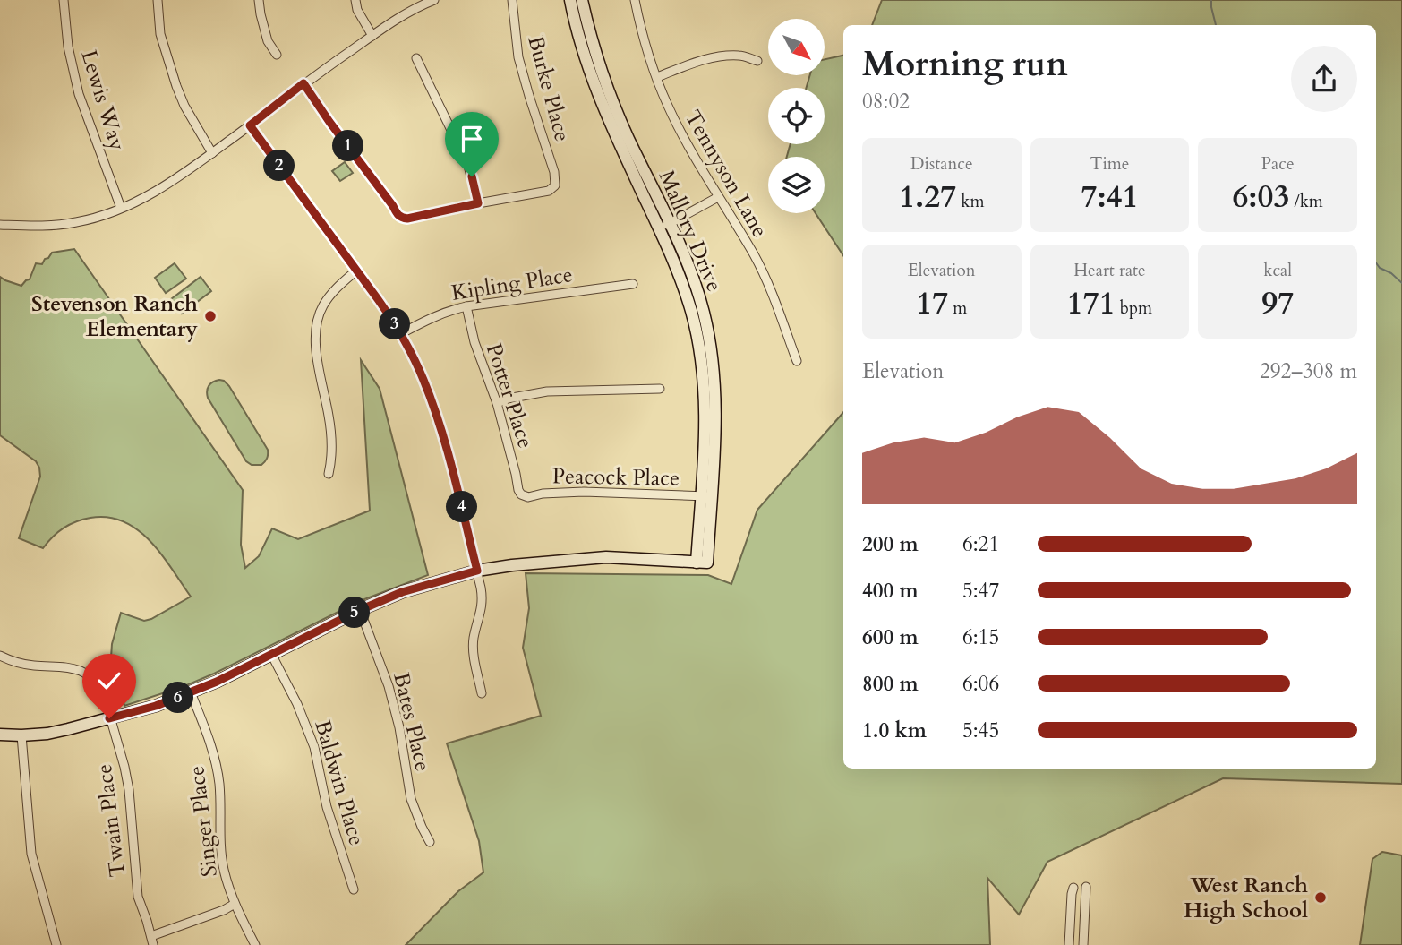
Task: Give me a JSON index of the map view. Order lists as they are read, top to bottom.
{
  "streets": {
    "main road": ["Mallory Drive"],
    "street": [
      "Burke Place",
      "Lewis Way",
      "Tennyson Lane",
      "Kipling Place",
      "Potter Place",
      "Peacock Place",
      "Bates Place",
      "Baldwin Place",
      "Twain Place",
      "Singer Place"
    ]
  },
  "crossings": [
    ["Mallory Drive", "Peacock Place"],
    ["Kipling Place", "Potter Place"],
    ["Potter Place", "Peacock Place"]
  ],
  "places": ["Stevenson Ranch Elementary", "West Ranch High School"],
  "north": "bottom right",
  "page": {
    "heading": ["Morning run", "08:02"],
    "pins": [
      "1",
      "2",
      "3",
      "4",
      "5",
      "6"
    ],
    "stats": [
      ["Distance", "1.27 km"],
      ["Time", "7:41"],
      ["Pace", "6:03 /km"],
      ["Elevation", "17 m"],
      ["Heart rate", "171 bpm"],
      ["kcal", "97"]
    ],
    "chart": ["Elevation", "292–308 m"],
    "list": [
      {
        "name": "200 m",
        "note": "6:21"
      },
      {
        "name": "400 m",
        "note": "5:47"
      },
      {
        "name": "600 m",
        "note": "6:15"
      },
      {
        "name": "800 m",
        "note": "6:06"
      },
      {
        "name": "1.0 km",
        "note": "5:45"
      }
    ]
  }
}
